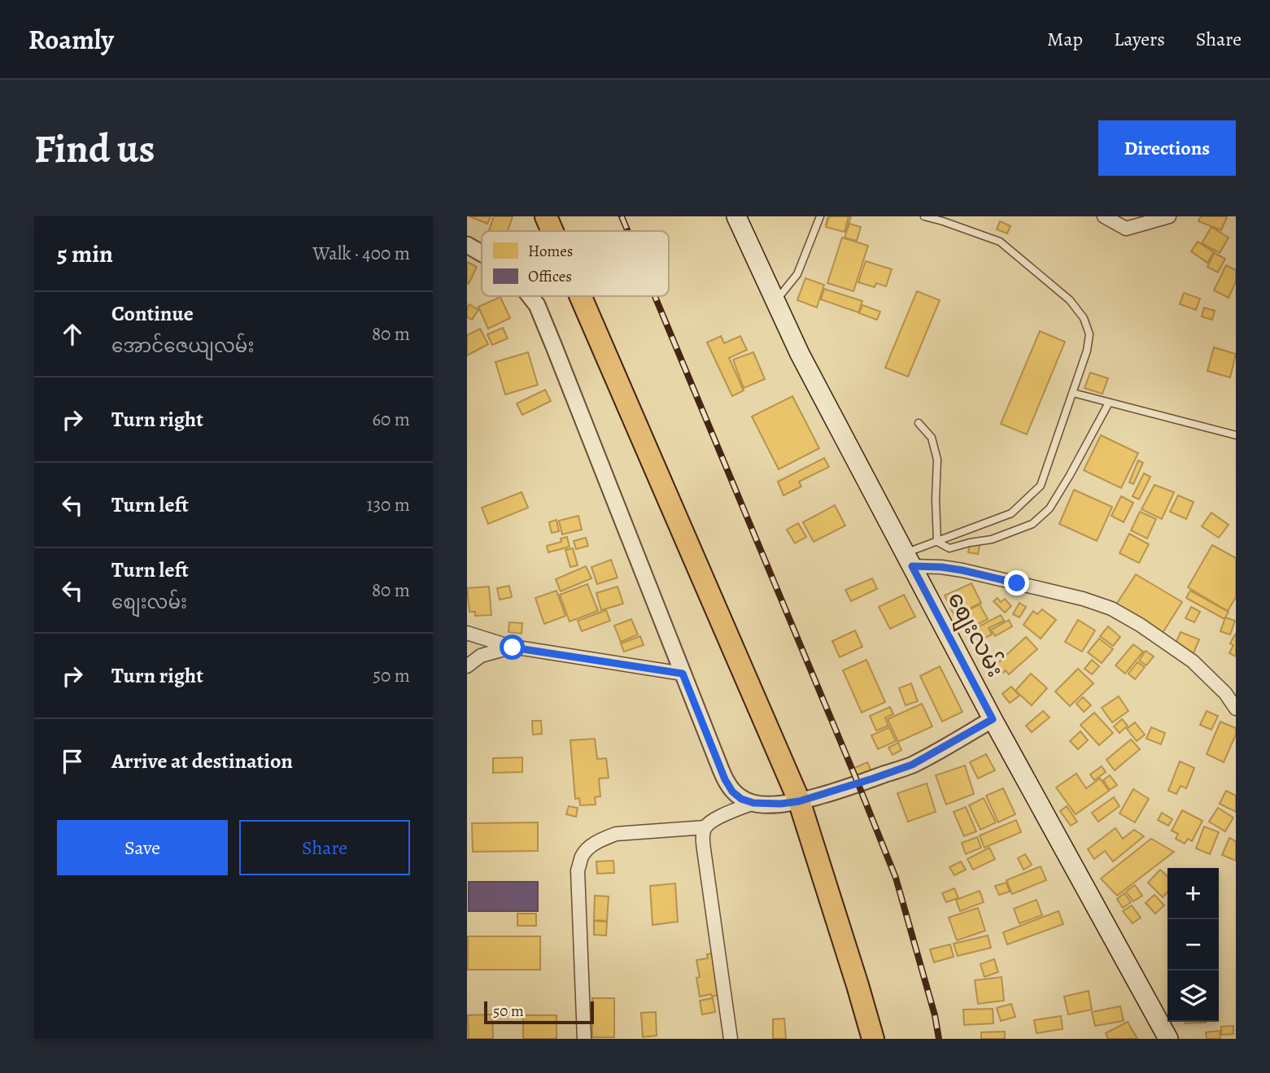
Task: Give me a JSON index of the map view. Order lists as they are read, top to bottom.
{
  "streets": {
    "main road": ["စျေးလမ်း"]
  },
  "legend": ["Homes", "Offices"],
  "scale_bar": "50 m",
  "page": {
    "header": "Roamly",
    "nav": ["Map", "Layers", "Share"],
    "buttons": [
      "Directions",
      ["Save", "Share"]
    ],
    "title": "Find us",
    "heading": ["5 min", "Walk · 400 m"],
    "list": [
      ["Continue", "အောင်ဇေယျလမ်း", "80 m"],
      ["Turn right", "60 m"],
      ["Turn left", "130 m"],
      ["Turn left", "စျေးလမ်း", "80 m"],
      ["Turn right", "50 m"],
      "Arrive at destination"
    ],
    "map_buttons": ["+", "−"],
    "scale": "50 m"
  }
}
